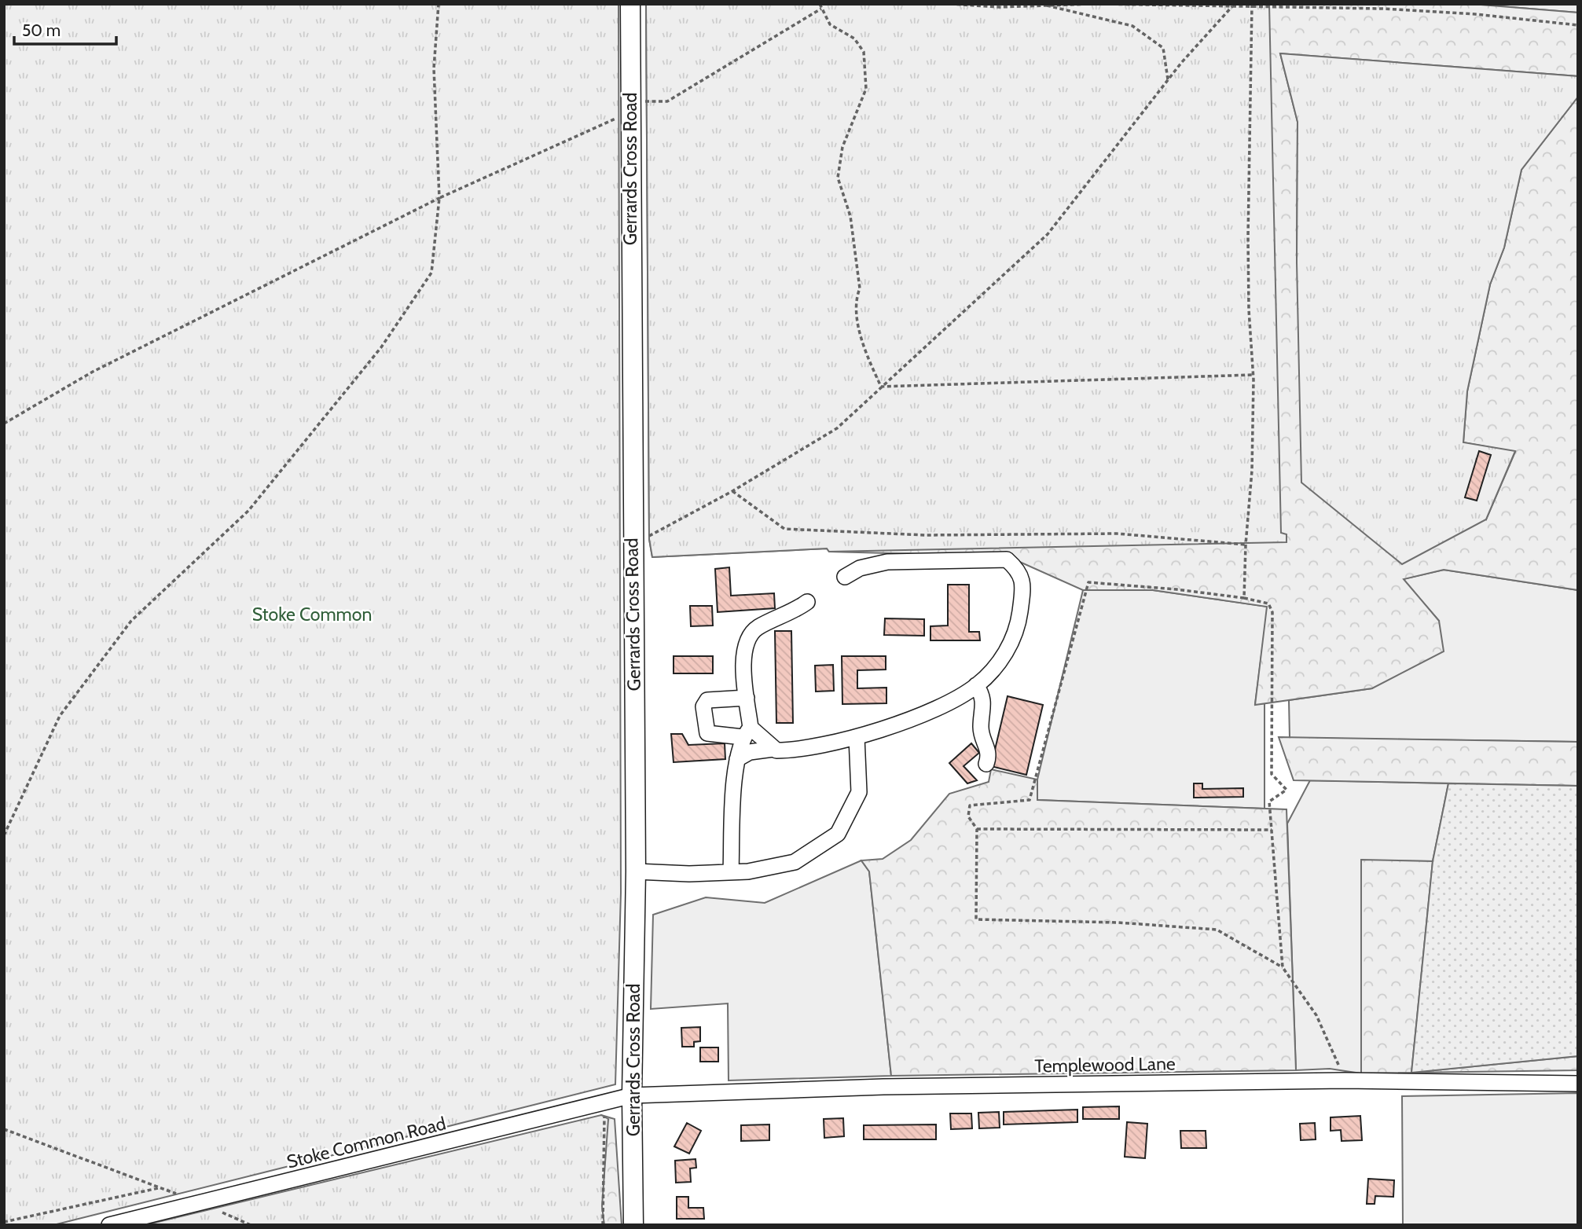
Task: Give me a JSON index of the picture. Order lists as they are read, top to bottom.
{
  "streets": {
    "main road": ["Gerrards Cross Road"],
    "street": ["Templewood Lane", "Stoke Common Road"]
  },
  "crossings": [
    ["Gerrards Cross Road", "Templewood Lane"],
    ["Gerrards Cross Road", "Stoke Common Road"],
    ["Templewood Lane", "Stoke Common Road"]
  ],
  "parks": ["Stoke Common"],
  "scale_bar": "50 m"
}
